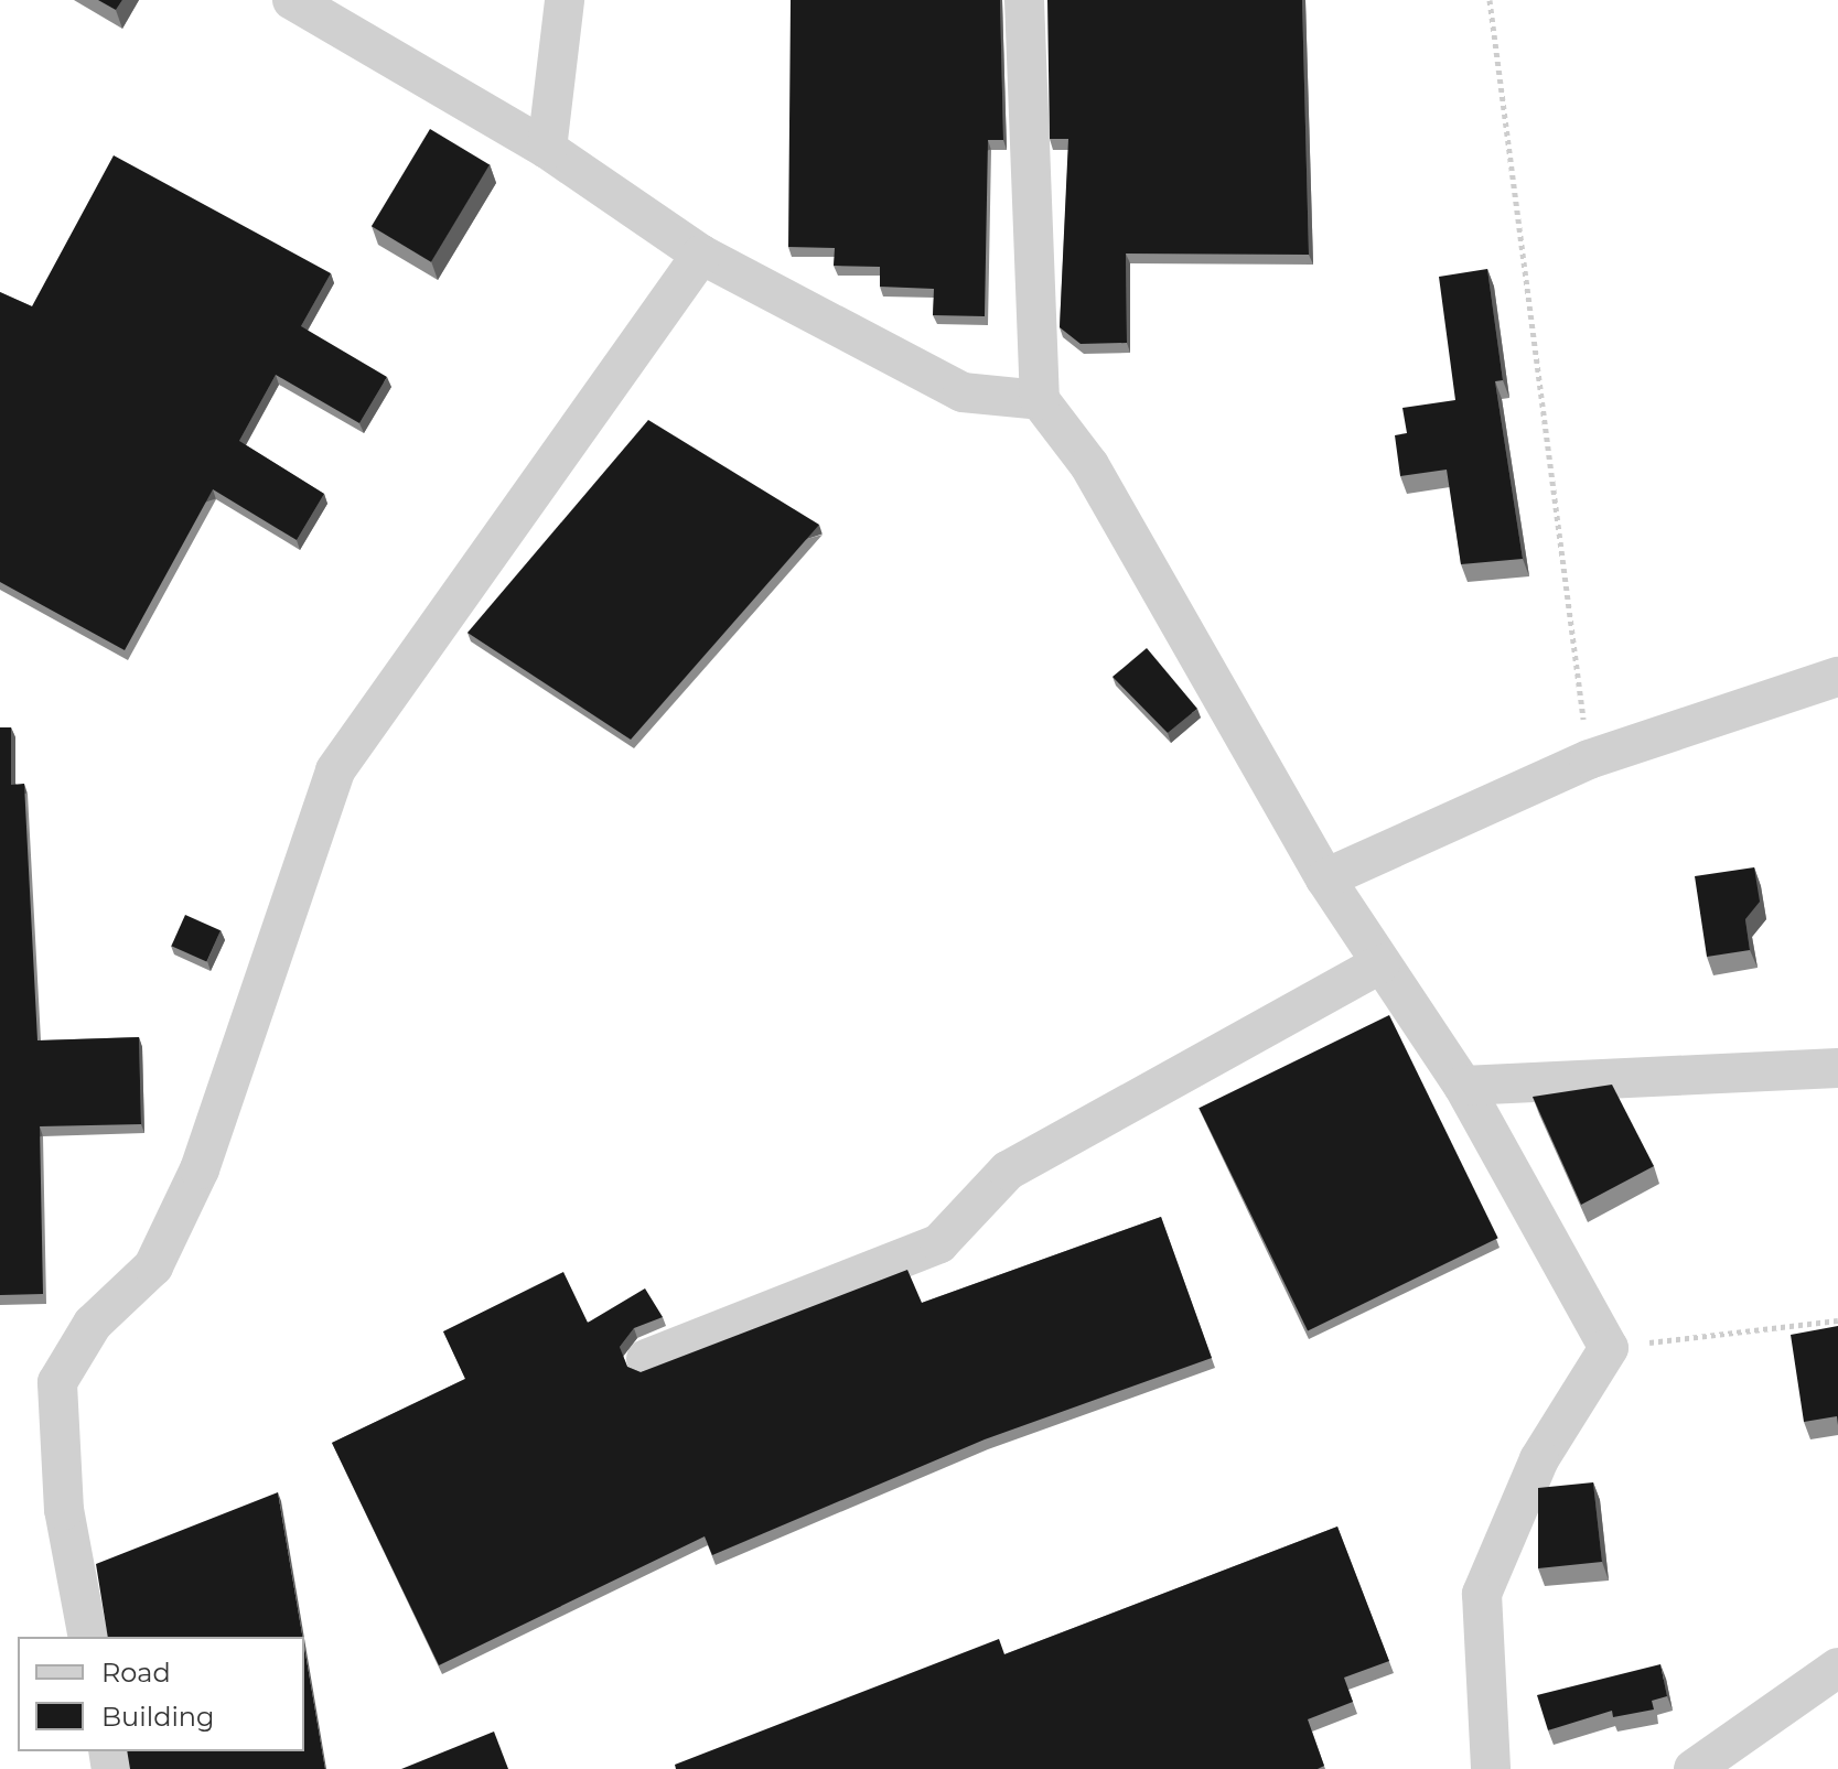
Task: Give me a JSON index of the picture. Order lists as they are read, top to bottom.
{
  "legend": ["Road", "Building"]
}
